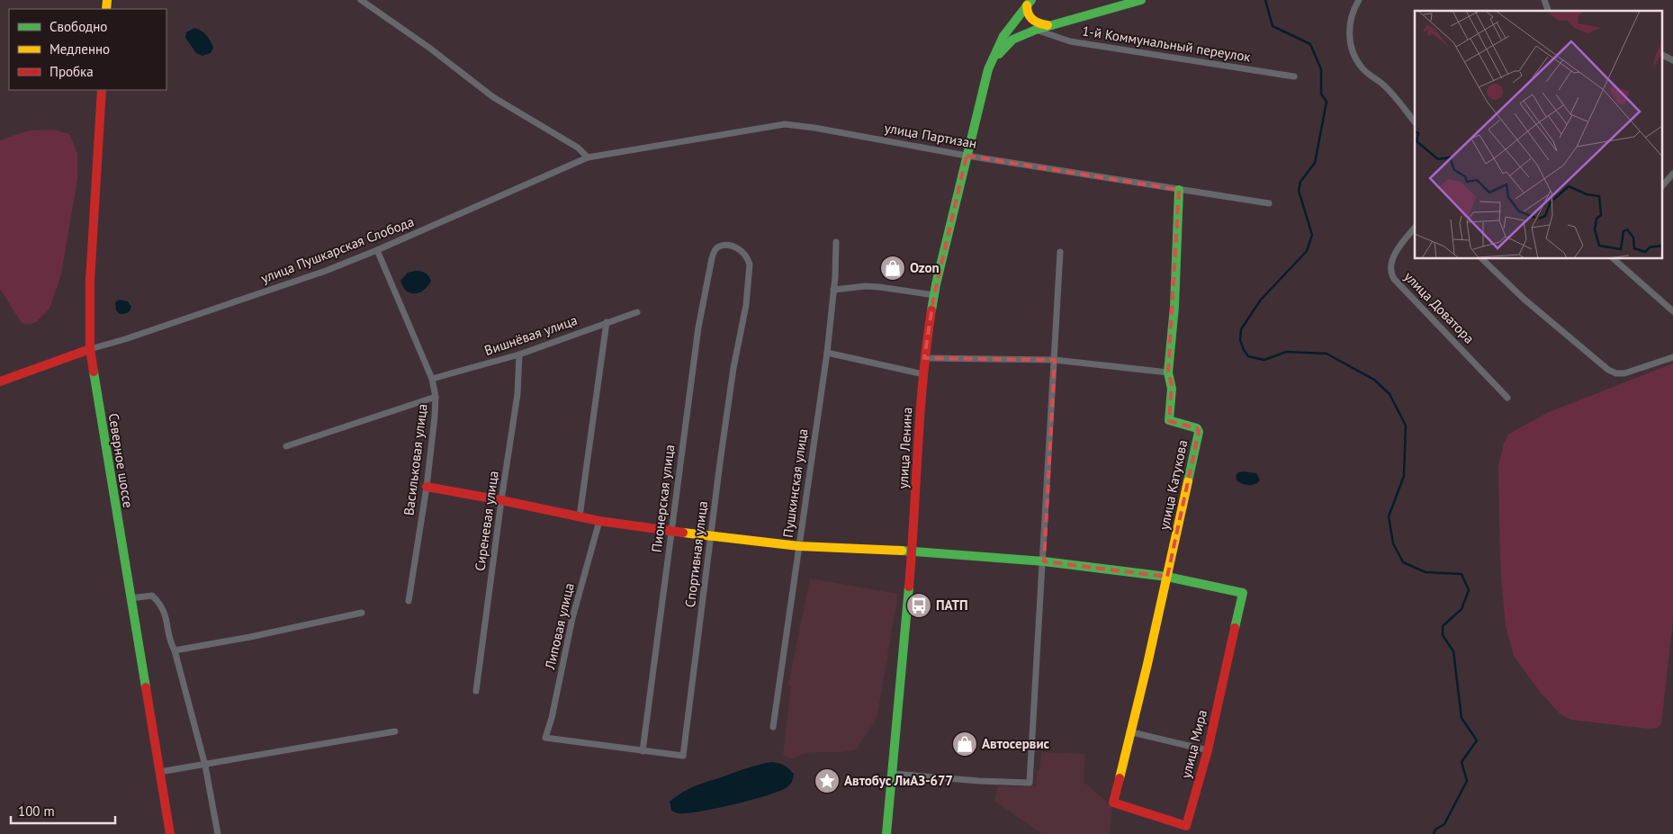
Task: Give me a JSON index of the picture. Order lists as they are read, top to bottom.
{
  "streets": {
    "street": [
      "1-й Коммунальный переулок",
      "улица Партизан",
      "улица Пушкарская Слобода",
      "улица Доватора",
      "Вишнёвая улица",
      "улица Ленина",
      "Васильковая улица",
      "Северное шоссе",
      "Пушкинская улица",
      "улица Катукова",
      "Пионерская улица",
      "Сиреневая улица",
      "Спортивная улица",
      "Липовая улица",
      "улица Мира"
    ]
  },
  "crossings": [
    ["улица Партизан", "улица Пушкарская Слобода"],
    ["улица Партизан", "улица Ленина"],
    ["улица Партизан", "улица Катукова"],
    ["улица Пушкарская Слобода", "Васильковая улица"],
    ["улица Пушкарская Слобода", "Северное шоссе"],
    ["Вишнёвая улица", "Васильковая улица"],
    ["Вишнёвая улица", "Сиреневая улица"],
    ["улица Катукова", "улица Мира"],
    ["Пионерская улица", "Спортивная улица"],
    ["Спортивная улица", "Липовая улица"]
  ],
  "places": {
    "shop": ["Ozon", "Автосервис"],
    "bus stop": ["ПАТП"],
    "place": ["Автобус ЛиАЗ-677"]
  },
  "legend": ["Свободно", "Медленно", "Пробка"],
  "scale_bar": "100 m"
}
